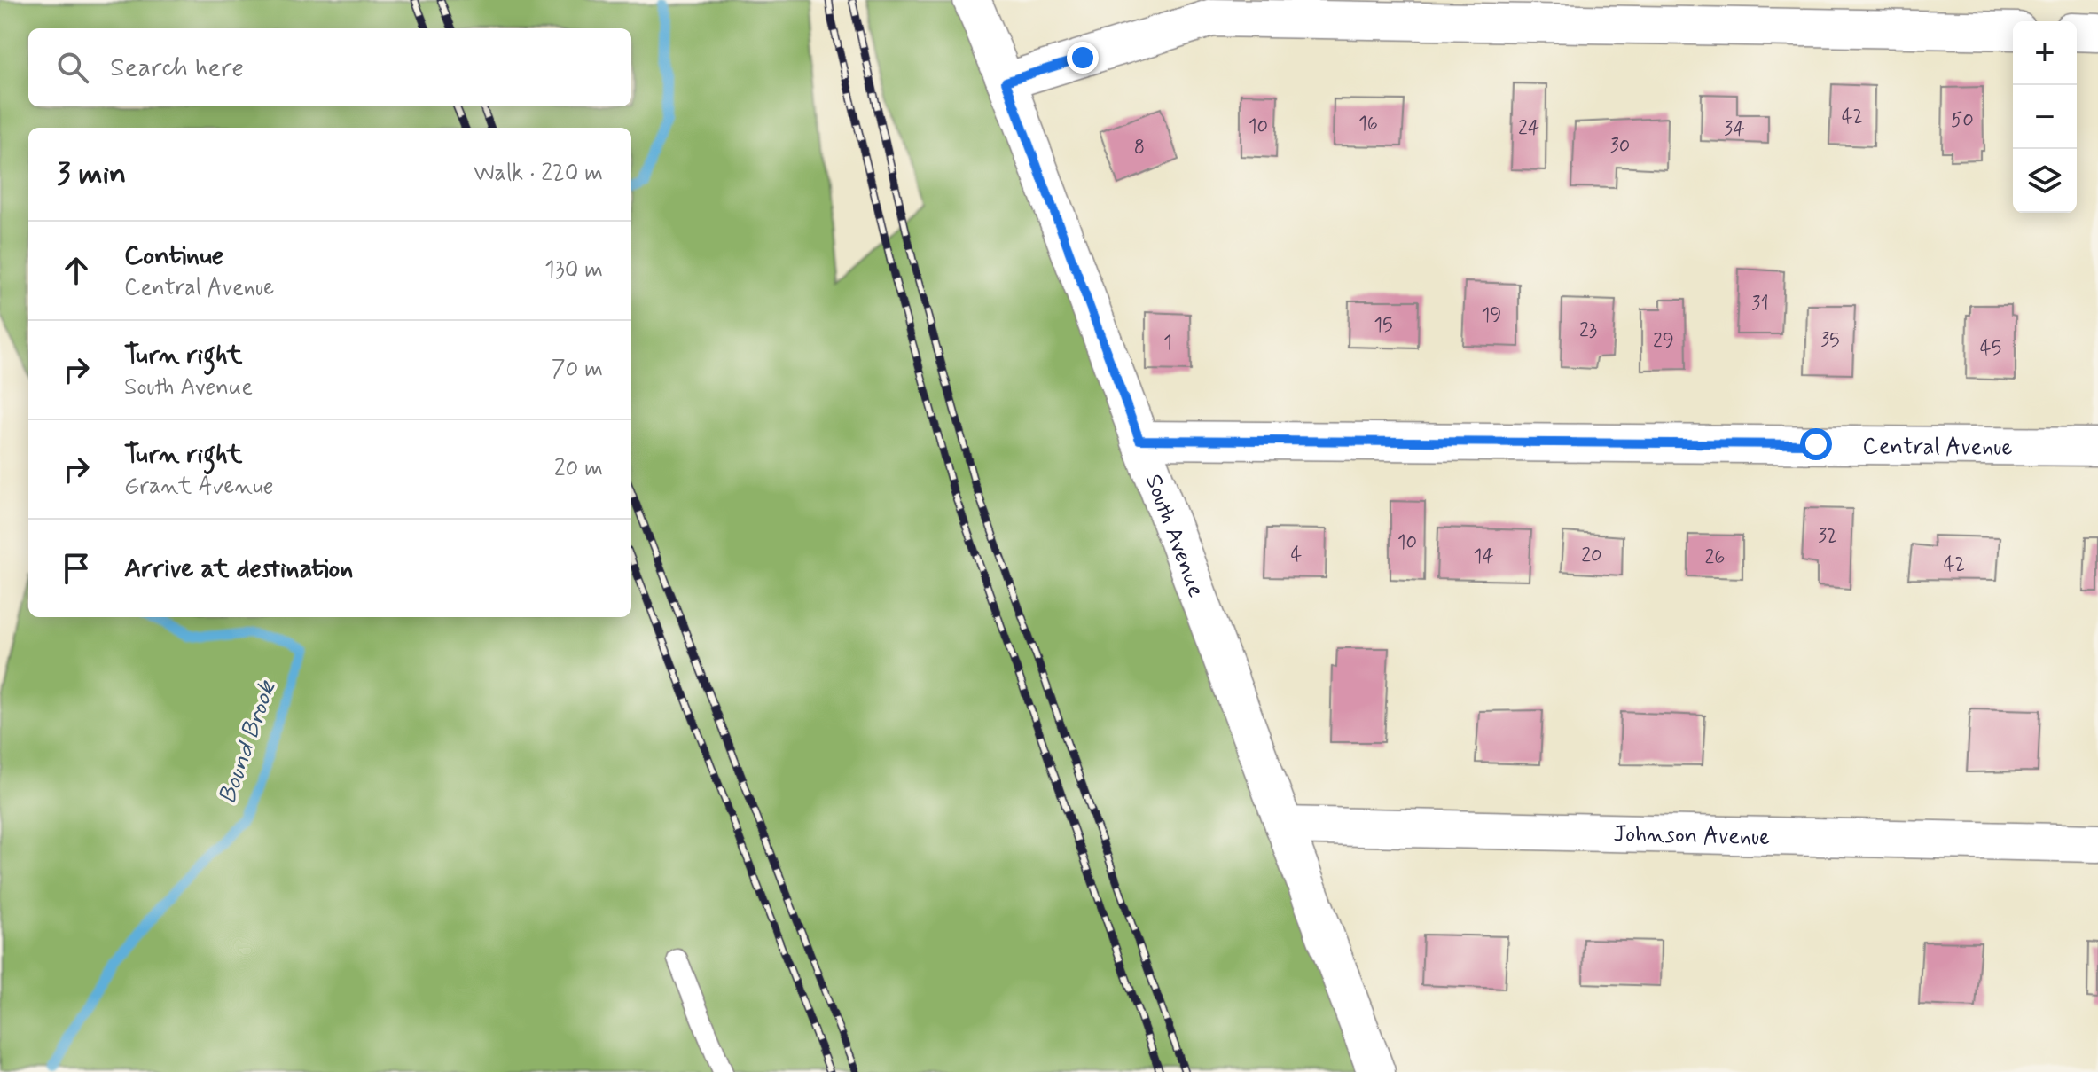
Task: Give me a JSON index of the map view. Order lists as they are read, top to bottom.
{
  "streets": {
    "street": ["Central Avenue", "South Avenue", "Johnson Avenue"]
  },
  "crossings": [
    ["Central Avenue", "South Avenue"],
    ["South Avenue", "Johnson Avenue"]
  ],
  "water": ["Bound Brook"],
  "house_numbers": [
    "42",
    "50",
    "16",
    "10",
    "24",
    "34",
    "30",
    "8",
    "31",
    "19",
    "15",
    "23",
    "35",
    "29",
    "1",
    "45",
    "32",
    "10",
    "4",
    "20",
    "14",
    "26",
    "42"
  ],
  "page": {
    "map_buttons": ["+", "−"],
    "search": "Search here",
    "heading": ["3 min", "Walk · 220 m"],
    "list": [
      ["Continue", "Central Avenue", "130 m"],
      ["Turn right", "South Avenue", "70 m"],
      ["Turn right", "Grant Avenue", "20 m"],
      "Arrive at destination"
    ]
  }
}
